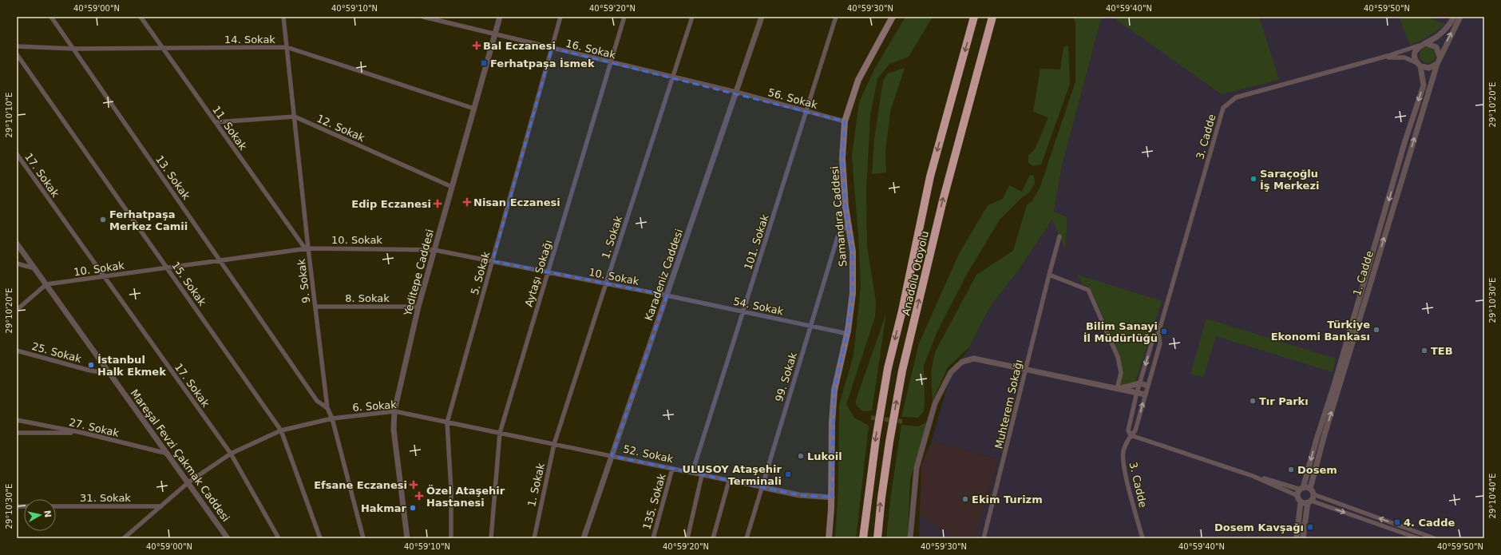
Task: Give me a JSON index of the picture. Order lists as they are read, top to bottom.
{
  "streets": {
    "highway": ["Anadolu Otoyolu"],
    "main road": ["Samandıra Caddesi"],
    "street": [
      "14. Sokak",
      "16. Sokak",
      "56. Sokak",
      "11. Sokak",
      "12. Sokak",
      "3. Cadde",
      "17. Sokak",
      "13. Sokak",
      "1. Sokak",
      "10. Sokak",
      "101. Sokak",
      "Yeditepe Caddesi",
      "5. Sokak",
      "Aytaşı Sokağı",
      "1. Cadde",
      "Karadeniz Caddesi",
      "9. Sokak",
      "15. Sokak",
      "8. Sokak",
      "54. Sokak",
      "25. Sokak",
      "99. Sokak",
      "Muhterem Sokağı",
      "6. Sokak",
      "27. Sokak",
      "52. Sokak",
      "Mareşal Fevzi Çakmak Caddesi",
      "31. Sokak",
      "135. Sokak"
    ]
  },
  "crossings": [
    ["14. Sokak", "11. Sokak"],
    ["14. Sokak", "13. Sokak"],
    ["14. Sokak", "Yeditepe Caddesi"],
    ["14. Sokak", "9. Sokak"],
    ["16. Sokak", "56. Sokak"],
    ["16. Sokak", "1. Sokak"],
    ["16. Sokak", "Yeditepe Caddesi"],
    ["16. Sokak", "5. Sokak"],
    ["16. Sokak", "Aytaşı Sokağı"],
    ["16. Sokak", "Karadeniz Caddesi"],
    ["56. Sokak", "Samandıra Caddesi"],
    ["56. Sokak", "101. Sokak"],
    ["56. Sokak", "Karadeniz Caddesi"],
    ["11. Sokak", "12. Sokak"],
    ["11. Sokak", "10. Sokak"],
    ["11. Sokak", "9. Sokak"],
    ["12. Sokak", "Yeditepe Caddesi"],
    ["12. Sokak", "9. Sokak"],
    ["3. Cadde", "1. Cadde"],
    ["17. Sokak", "10. Sokak"],
    ["17. Sokak", "6. Sokak"],
    ["13. Sokak", "10. Sokak"],
    ["13. Sokak", "9. Sokak"],
    ["Samandıra Caddesi", "54. Sokak"],
    ["Samandıra Caddesi", "99. Sokak"],
    ["Samandıra Caddesi", "52. Sokak"],
    ["1. Sokak", "10. Sokak"],
    ["1. Sokak", "6. Sokak"],
    ["10. Sokak", "Yeditepe Caddesi"],
    ["10. Sokak", "5. Sokak"],
    ["10. Sokak", "Aytaşı Sokağı"],
    ["10. Sokak", "Karadeniz Caddesi"],
    ["10. Sokak", "9. Sokak"],
    ["10. Sokak", "15. Sokak"],
    ["10. Sokak", "54. Sokak"],
    ["10. Sokak", "Mareşal Fevzi Çakmak Caddesi"],
    ["101. Sokak", "54. Sokak"],
    ["101. Sokak", "52. Sokak"],
    ["Yeditepe Caddesi", "8. Sokak"],
    ["Yeditepe Caddesi", "6. Sokak"],
    ["5. Sokak", "6. Sokak"],
    ["Aytaşı Sokağı", "6. Sokak"],
    ["Karadeniz Caddesi", "54. Sokak"],
    ["Karadeniz Caddesi", "6. Sokak"],
    ["Karadeniz Caddesi", "52. Sokak"],
    ["9. Sokak", "8. Sokak"],
    ["9. Sokak", "6. Sokak"],
    ["15. Sokak", "6. Sokak"],
    ["54. Sokak", "99. Sokak"],
    ["25. Sokak", "Mareşal Fevzi Çakmak Caddesi"],
    ["99. Sokak", "52. Sokak"],
    ["6. Sokak", "52. Sokak"],
    ["6. Sokak", "Mareşal Fevzi Çakmak Caddesi"],
    ["6. Sokak", "31. Sokak"],
    ["27. Sokak", "Mareşal Fevzi Çakmak Caddesi"],
    ["52. Sokak", "135. Sokak"]
  ],
  "places": {
    "health": [
      "Bal Eczanesi",
      "Nisan Eczanesi",
      "Edip Eczanesi",
      "Efsane Eczanesi",
      "Özel Ataşehir Hastanesi"
    ],
    "transit": [
      "Ferhatpaşa İsmek",
      "Bilim Sanayi İl Müdürlüğü",
      "ULUSOY Ataşehir Terminali",
      "4. Cadde",
      "Dosem Kavşağı"
    ],
    "other": [
      "Saraçoğlu İş Merkezi",
      "Ferhatpaşa Merkez Camii",
      "Türkiye Ekonomi Bankası",
      "TEB",
      "İstanbul Halk Ekmek",
      "Tır Parkı",
      "Lukoil",
      "Dosem",
      "Ekim Turizm",
      "Hakmar"
    ]
  },
  "north": "right",
  "coordinates": [
    "40°59'00\"N",
    "40°59'10\"N",
    "40°59'20\"N",
    "40°59'30\"N",
    "40°59'40\"N",
    "40°59'50\"N",
    "29°10'20\"E",
    "29°10'10\"E",
    "29°10'30\"E",
    "29°10'40\"E"
  ]
}
